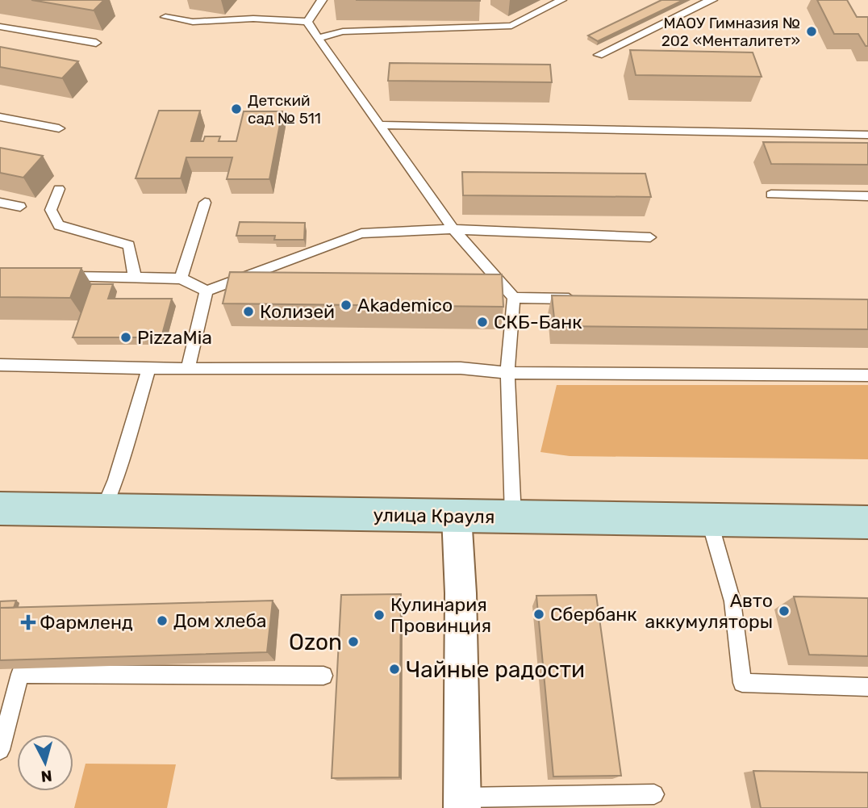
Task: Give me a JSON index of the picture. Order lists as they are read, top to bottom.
{
  "streets": {
    "main road": ["улица Крауля"]
  },
  "places": {
    "other": [
      "МАОУ Гимназия № 202 «Менталитет»",
      "Детский сад № 511",
      "Akademico",
      "Колизей",
      "СКБ-Банк",
      "PizzaMia",
      "Авто аккумуляторы",
      "Сбербанк",
      "Кулинария Провинция",
      "Дом хлеба",
      "Ozon",
      "Чайные радости"
    ],
    "health": ["Фармленд"]
  },
  "north": "bottom"
}
